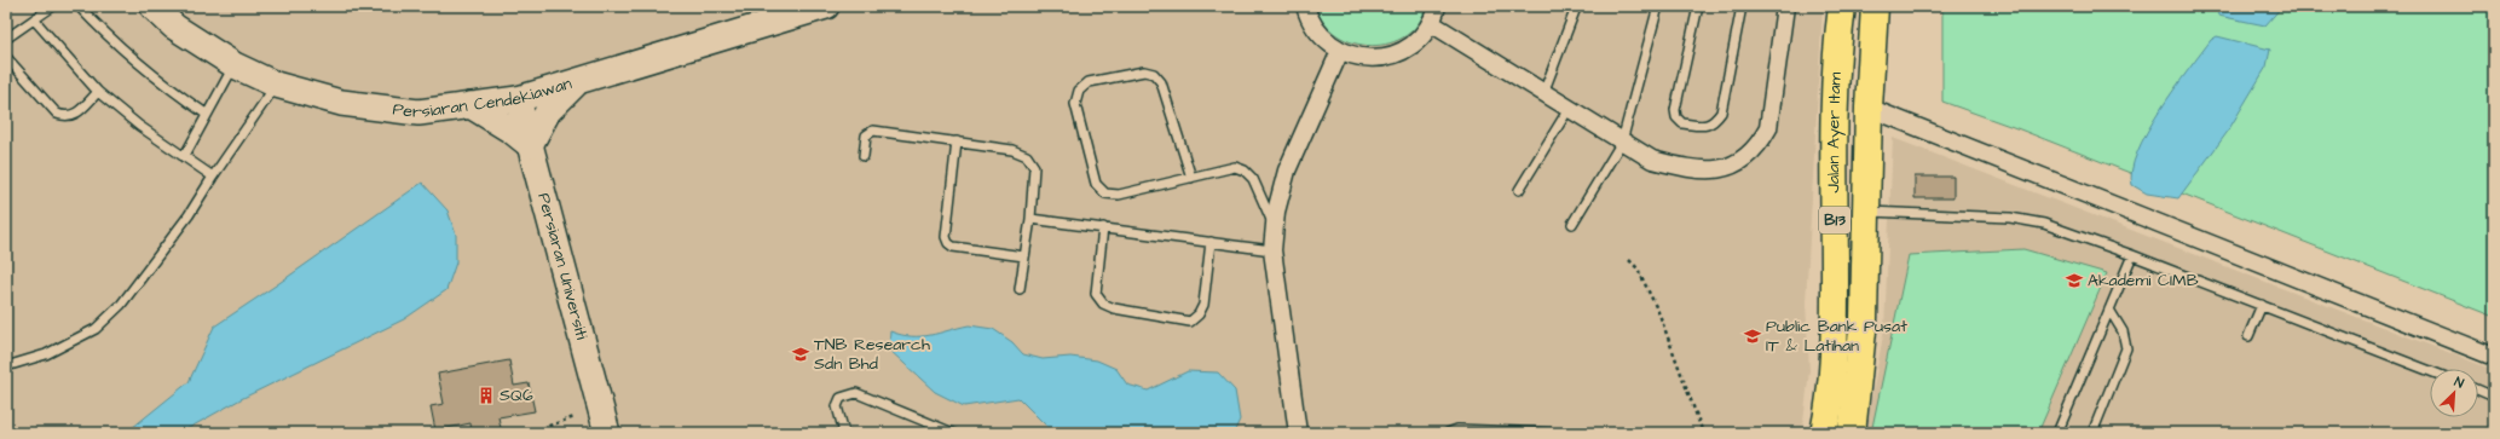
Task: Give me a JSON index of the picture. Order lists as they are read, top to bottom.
{
  "streets": {
    "main road": ["Jalan Ayer Itam", "B13"],
    "street": ["Persiaran Cendekiawan", "Persiaran Universiti"]
  },
  "crossings": [
    ["Persiaran Cendekiawan", "Persiaran Universiti"]
  ],
  "places": {
    "school or university": ["Akademi CIMB", "Public Bank Pusat IT & Latihan", "TNB Research Sdn Bhd"],
    "building": ["SQ6"]
  },
  "north": "top right"
}
